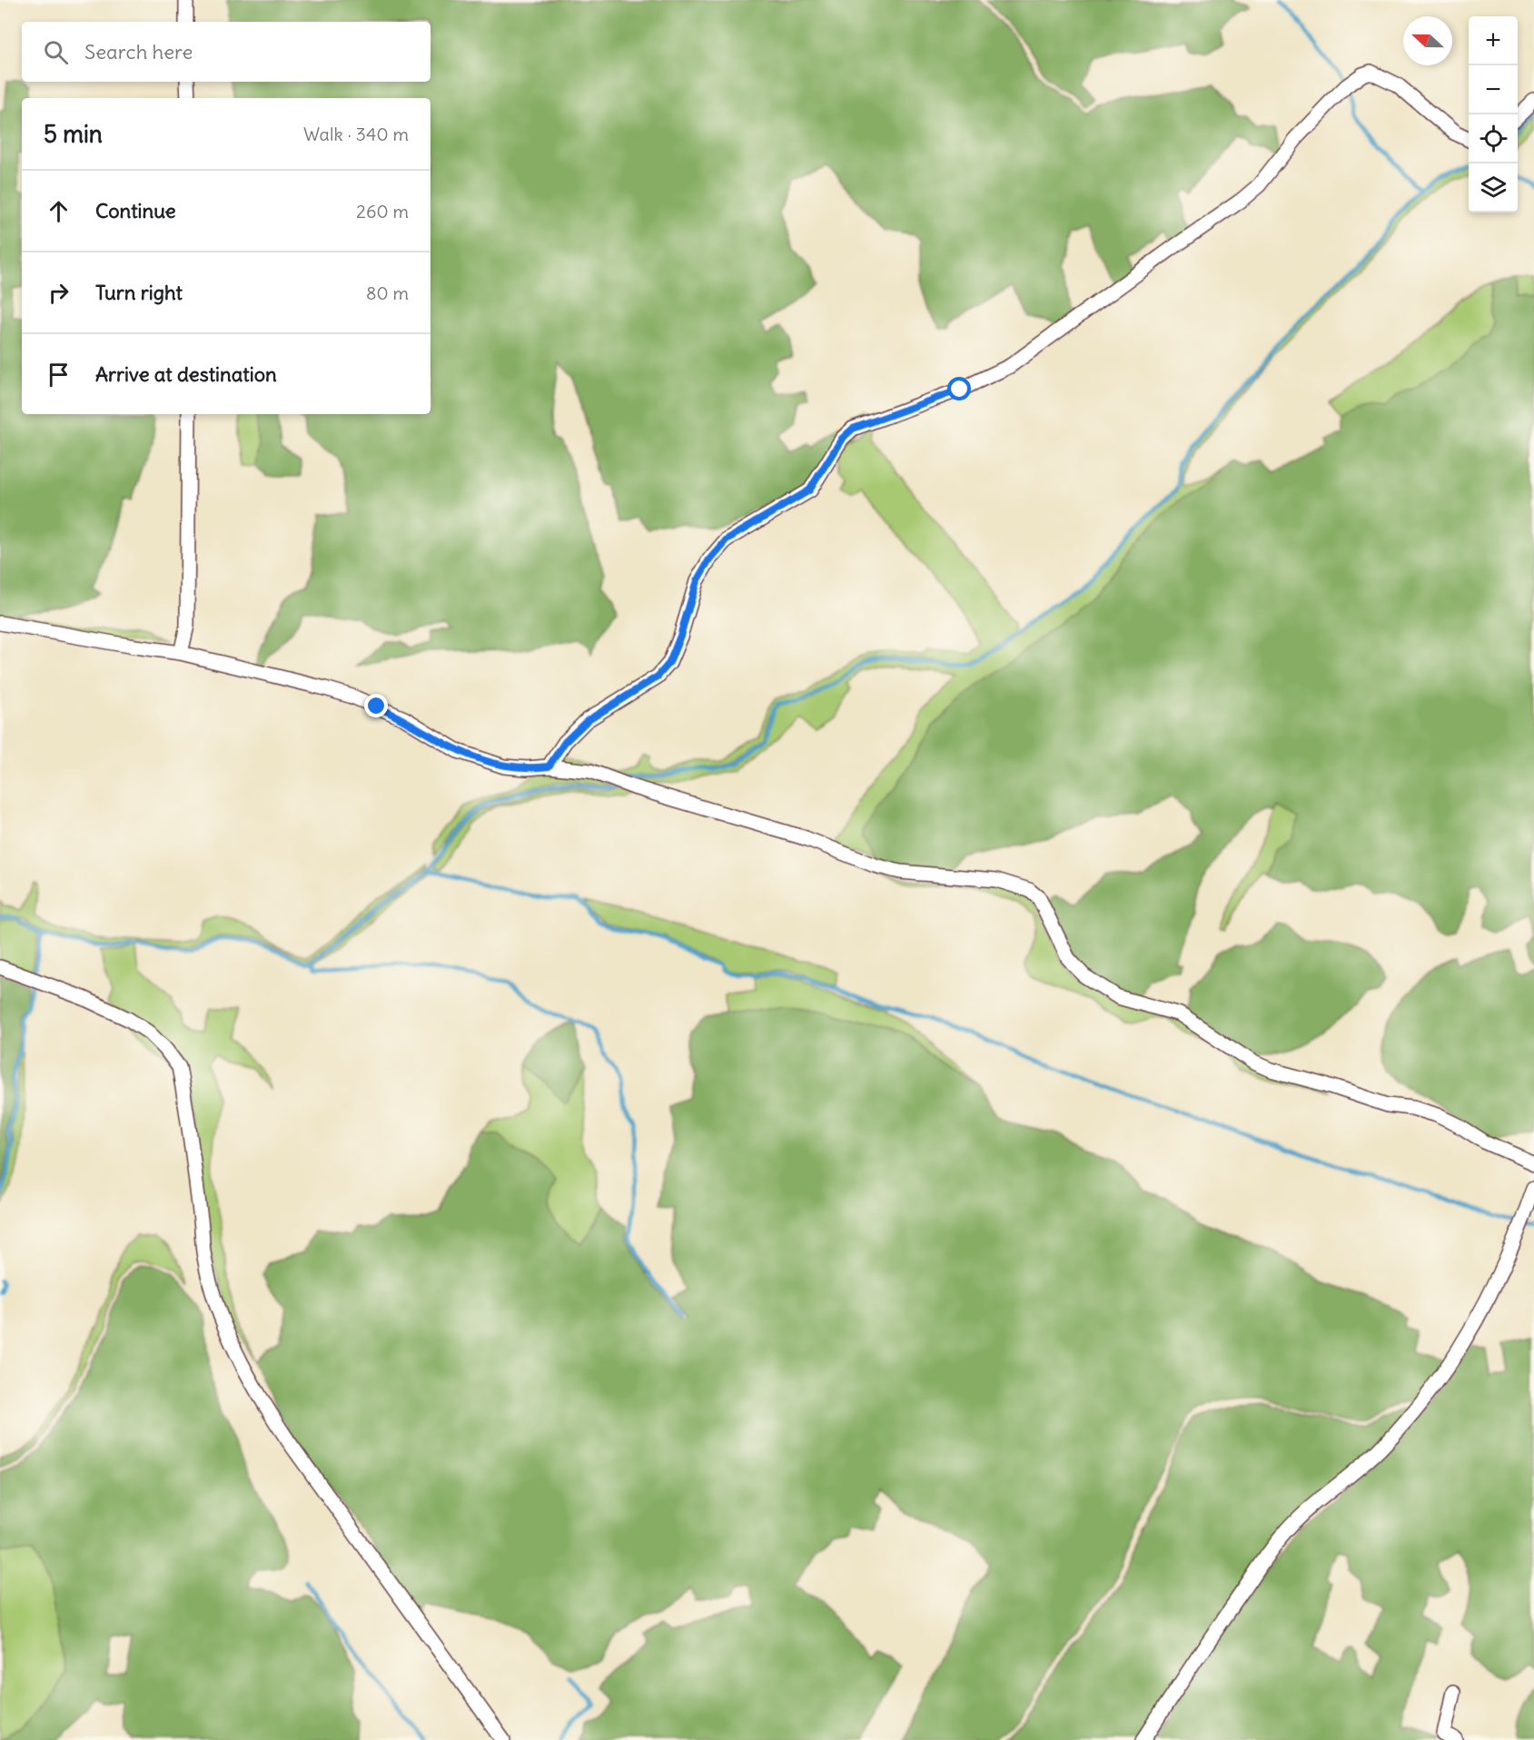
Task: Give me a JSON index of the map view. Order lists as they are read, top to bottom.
{
  "north": "left",
  "page": {
    "map_buttons": ["+", "−"],
    "search": "Search here",
    "heading": ["5 min", "Walk · 340 m"],
    "list": [
      ["Continue", "260 m"],
      ["Turn right", "80 m"],
      "Arrive at destination"
    ]
  }
}
